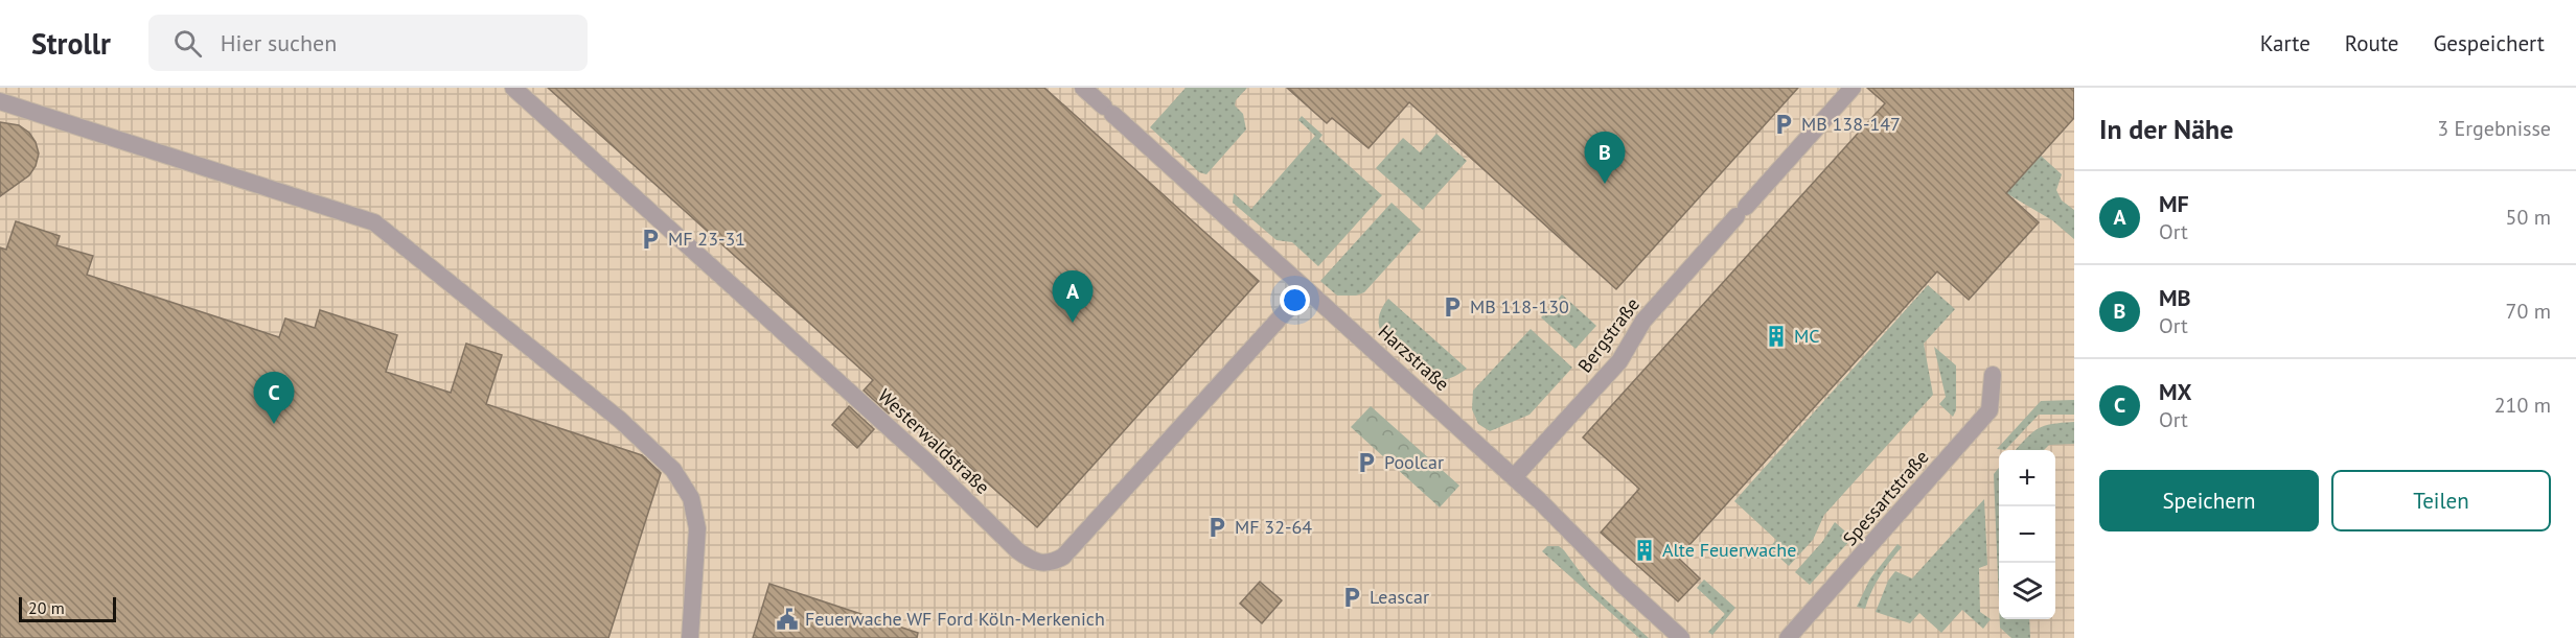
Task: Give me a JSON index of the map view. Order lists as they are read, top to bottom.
{
  "streets": {
    "lane": [
      "Bergstraße",
      "Harzstraße",
      "Westerwaldstraße",
      "Spessartstraße"
    ]
  },
  "crossings": [
    ["Bergstraße", "Harzstraße"],
    ["Harzstraße", "Westerwaldstraße"]
  ],
  "places": {
    "parking": [
      "MB 138-147",
      "MF 23-31",
      "MB 118-130",
      "Poolcar",
      "MF 32-64",
      "Leascar"
    ],
    "building": ["MC", "Alte Feuerwache"],
    "public building": ["Feuerwache WF Ford Köln-Merkenich"]
  },
  "scale_bar": "20 m",
  "page": {
    "header": "Strollr",
    "search": "Hier suchen",
    "nav": ["Karte", "Route", "Gespeichert"],
    "heading": ["In der Nähe", "3 Ergebnisse"],
    "pins": ["B", "A", "C"],
    "list": [
      {
        "mark": "A",
        "name": "MF",
        "note": "Ort",
        "value": "50 m"
      },
      {
        "mark": "B",
        "name": "MB",
        "note": "Ort",
        "value": "70 m"
      },
      {
        "mark": "C",
        "name": "MX",
        "note": "Ort",
        "value": "210 m"
      }
    ],
    "map_buttons": ["+", "−"],
    "buttons": ["Speichern", "Teilen"],
    "scale": "20 m"
  }
}
